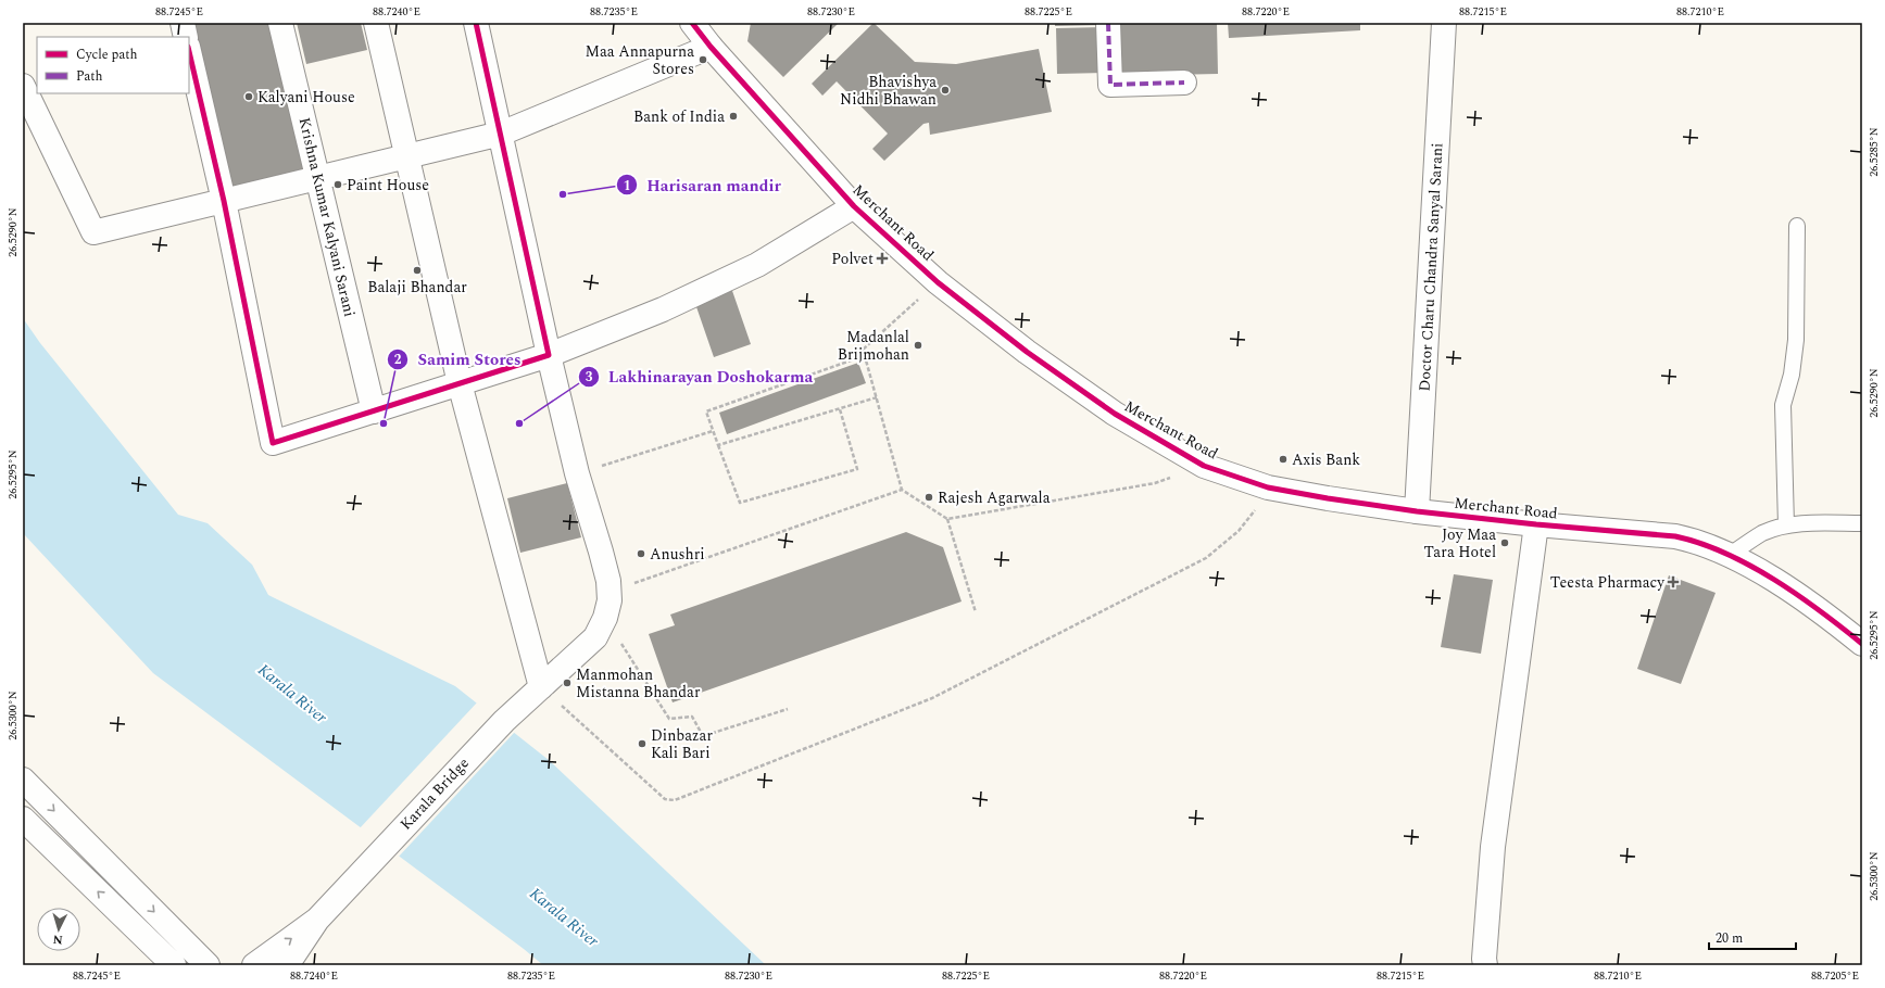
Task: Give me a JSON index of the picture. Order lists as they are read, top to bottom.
{
  "streets": {
    "street": [
      "Krishna Kumar Kalyani Sarani",
      "Merchant Road",
      "Doctor Charu Chandra Sanyal Sarani",
      "Karala Bridge"
    ]
  },
  "crossings": [
    ["Merchant Road", "Doctor Charu Chandra Sanyal Sarani"]
  ],
  "water": ["Karala River"],
  "places": {
    "other": [
      "Maa Annapurna Stores",
      "Bhavishya Nidhi Bhawan",
      "Kalyani House",
      "Bank of India",
      "Paint House",
      "Harisaran mandir",
      "Balaji Bhandar",
      "Madanlal Brijmohan",
      "Samim Stores",
      "Lakhinarayan Doshokarma",
      "Axis Bank",
      "Rajesh Agarwala",
      "Joy Maa Tara Hotel",
      "Anushri",
      "Manmohan Mistanna Bhandar",
      "Dinbazar Kali Bari"
    ],
    "health": ["Polvet", "Teesta Pharmacy"]
  },
  "legend": ["Cycle path", "Path"],
  "scale_bar": "20 m",
  "north": "bottom",
  "coordinates": [
    "88.7245°E",
    "88.7240°E",
    "88.7235°E",
    "88.7230°E",
    "88.7225°E",
    "88.7220°E",
    "88.7215°E",
    "88.7210°E",
    "26.5285°N",
    "26.5290°N",
    "26.5295°N",
    "26.5300°N",
    "88.7205°E"
  ]
}
